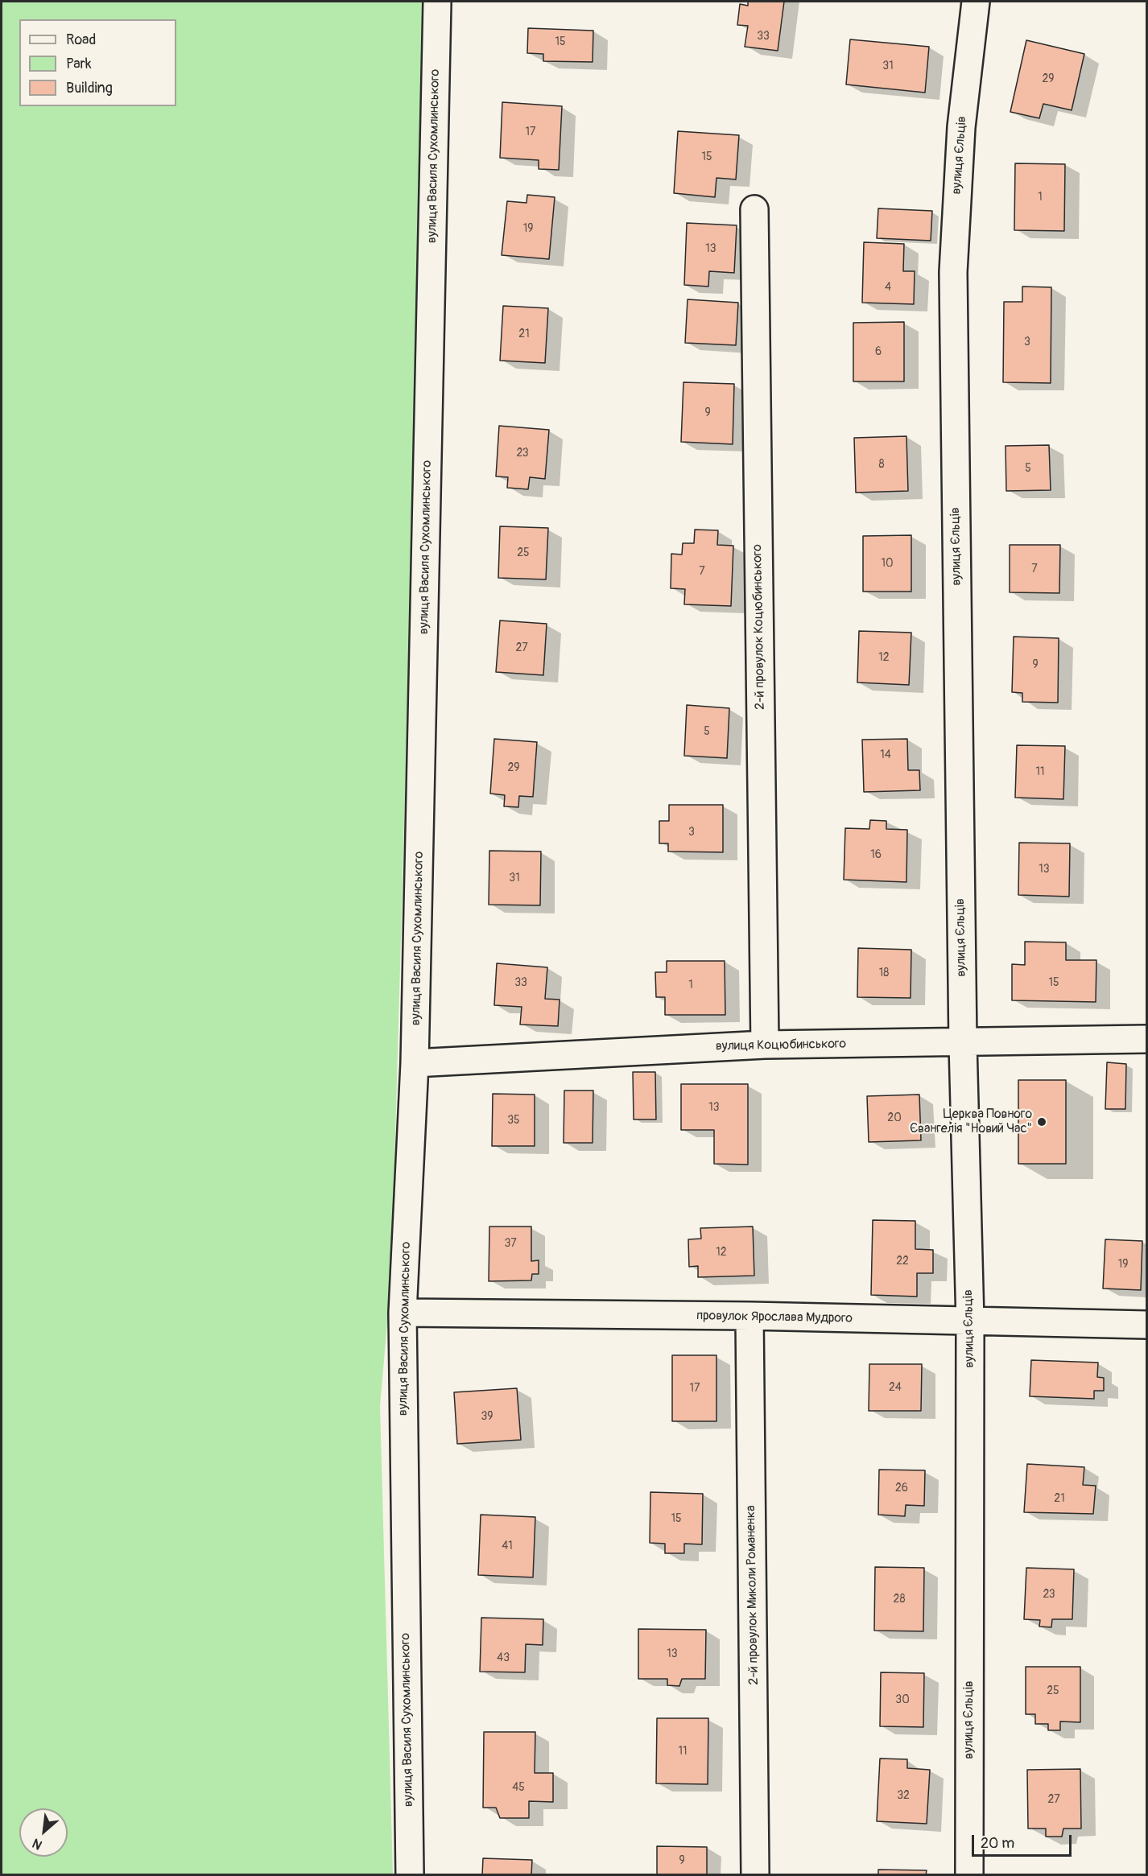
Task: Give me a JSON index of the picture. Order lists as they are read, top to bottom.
{
  "streets": {
    "street": [
      "вулиця Єльців",
      "вулиця Василя Сухомлинського",
      "2-й провулок Коцюбинського",
      "вулиця Коцюбинського",
      "провулок Ярослава Мудрого",
      "2-й провулок Миколи Романенка"
    ]
  },
  "crossings": [
    ["вулиця Єльців", "вулиця Коцюбинського"],
    ["вулиця Єльців", "провулок Ярослава Мудрого"],
    ["вулиця Василя Сухомлинського", "вулиця Коцюбинського"],
    ["вулиця Василя Сухомлинського", "провулок Ярослава Мудрого"],
    ["2-й провулок Коцюбинського", "вулиця Коцюбинського"],
    ["провулок Ярослава Мудрого", "2-й провулок Миколи Романенка"]
  ],
  "places": ["Церква Повного Євангелія \"Новий Час\""],
  "house_numbers": [
    "33",
    "15",
    "31",
    "29",
    "17",
    "15",
    "1",
    "19",
    "13",
    "4",
    "21",
    "3",
    "6",
    "9",
    "23",
    "8",
    "5",
    "25",
    "10",
    "7",
    "7",
    "27",
    "12",
    "9",
    "5",
    "14",
    "29",
    "11",
    "3",
    "16",
    "13",
    "31",
    "18",
    "33",
    "15",
    "1",
    "13",
    "20",
    "35",
    "37",
    "12",
    "22",
    "19",
    "24",
    "17",
    "39",
    "26",
    "21",
    "15",
    "41",
    "23",
    "28",
    "13",
    "43",
    "25",
    "30",
    "11",
    "45",
    "32",
    "27",
    "9"
  ],
  "legend": ["Road", "Park", "Building"],
  "scale_bar": "20 m",
  "north": "bottom left"
}
